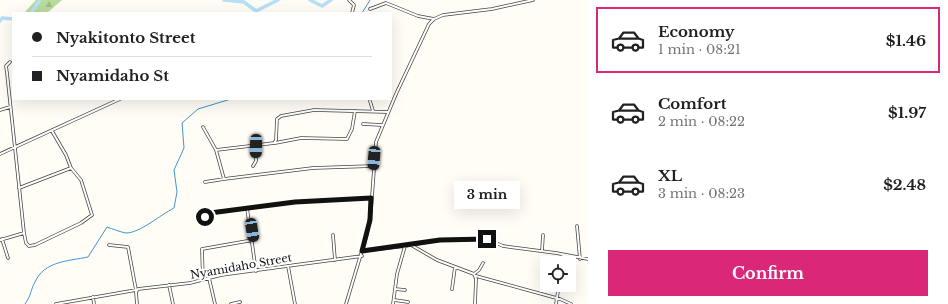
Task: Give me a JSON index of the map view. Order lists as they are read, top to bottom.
{
  "streets": {
    "street": ["Nyamidaho Street"]
  },
  "page": {
    "list": [
      {
        "name": "Economy",
        "note": "1 min · 08:21",
        "value": "$1.46"
      },
      {
        "name": "Comfort",
        "note": "2 min · 08:22",
        "value": "$1.97"
      },
      {
        "name": "XL",
        "note": "3 min · 08:23",
        "value": "$2.48"
      }
    ],
    "banner": ["Nyakitonto Street", "Nyamidaho St"],
    "bubble": "3 min",
    "buttons": "Confirm"
  }
}
